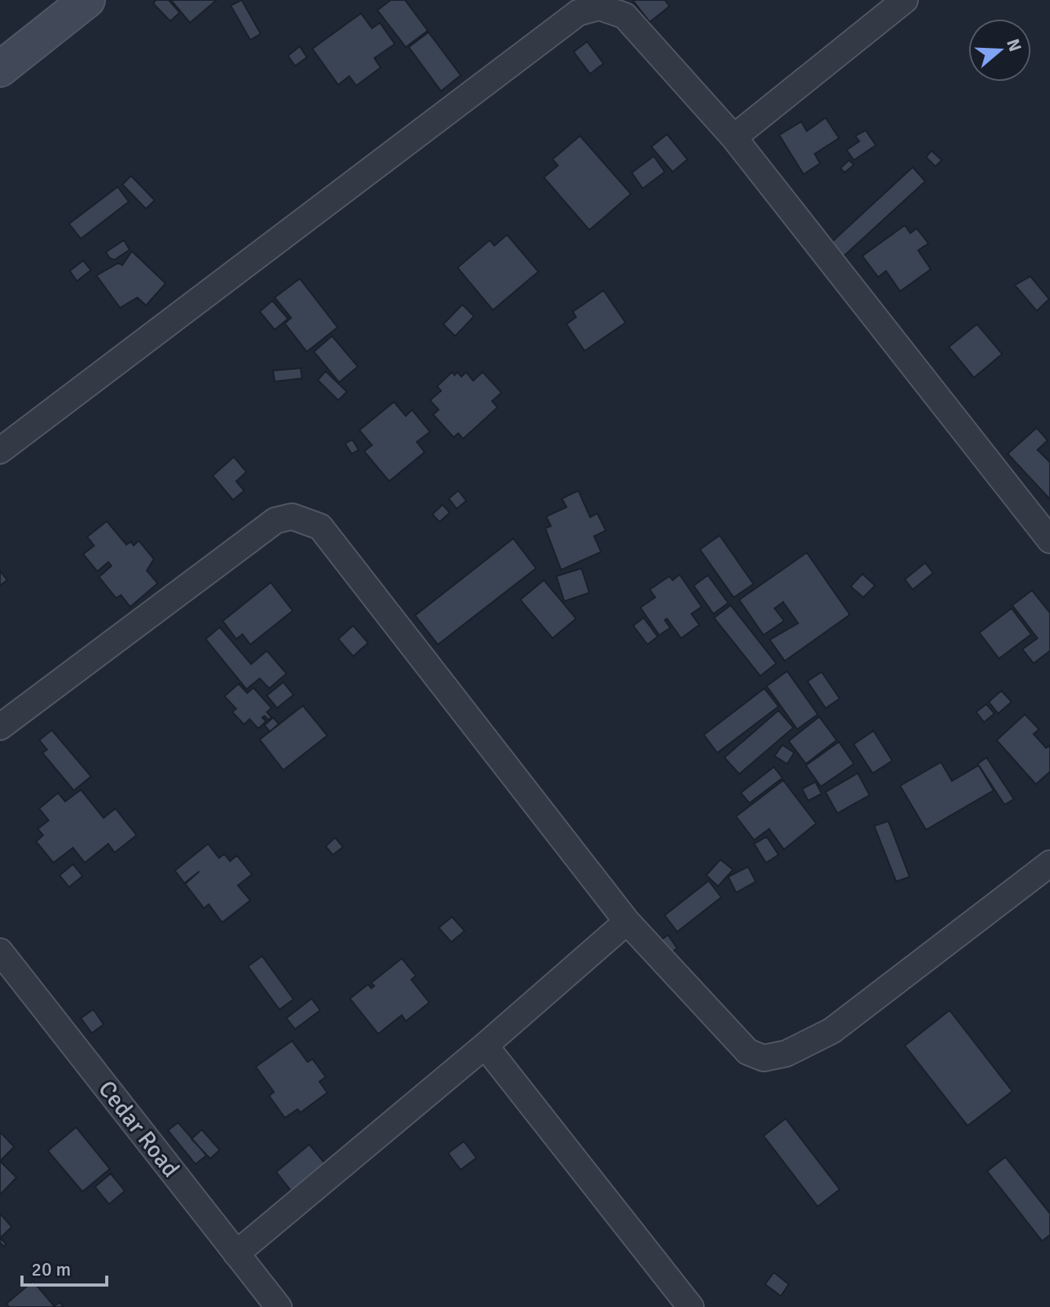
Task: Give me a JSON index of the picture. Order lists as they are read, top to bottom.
{
  "streets": {
    "street": ["Cedar Road"]
  },
  "scale_bar": "20 m",
  "north": "right"
}
